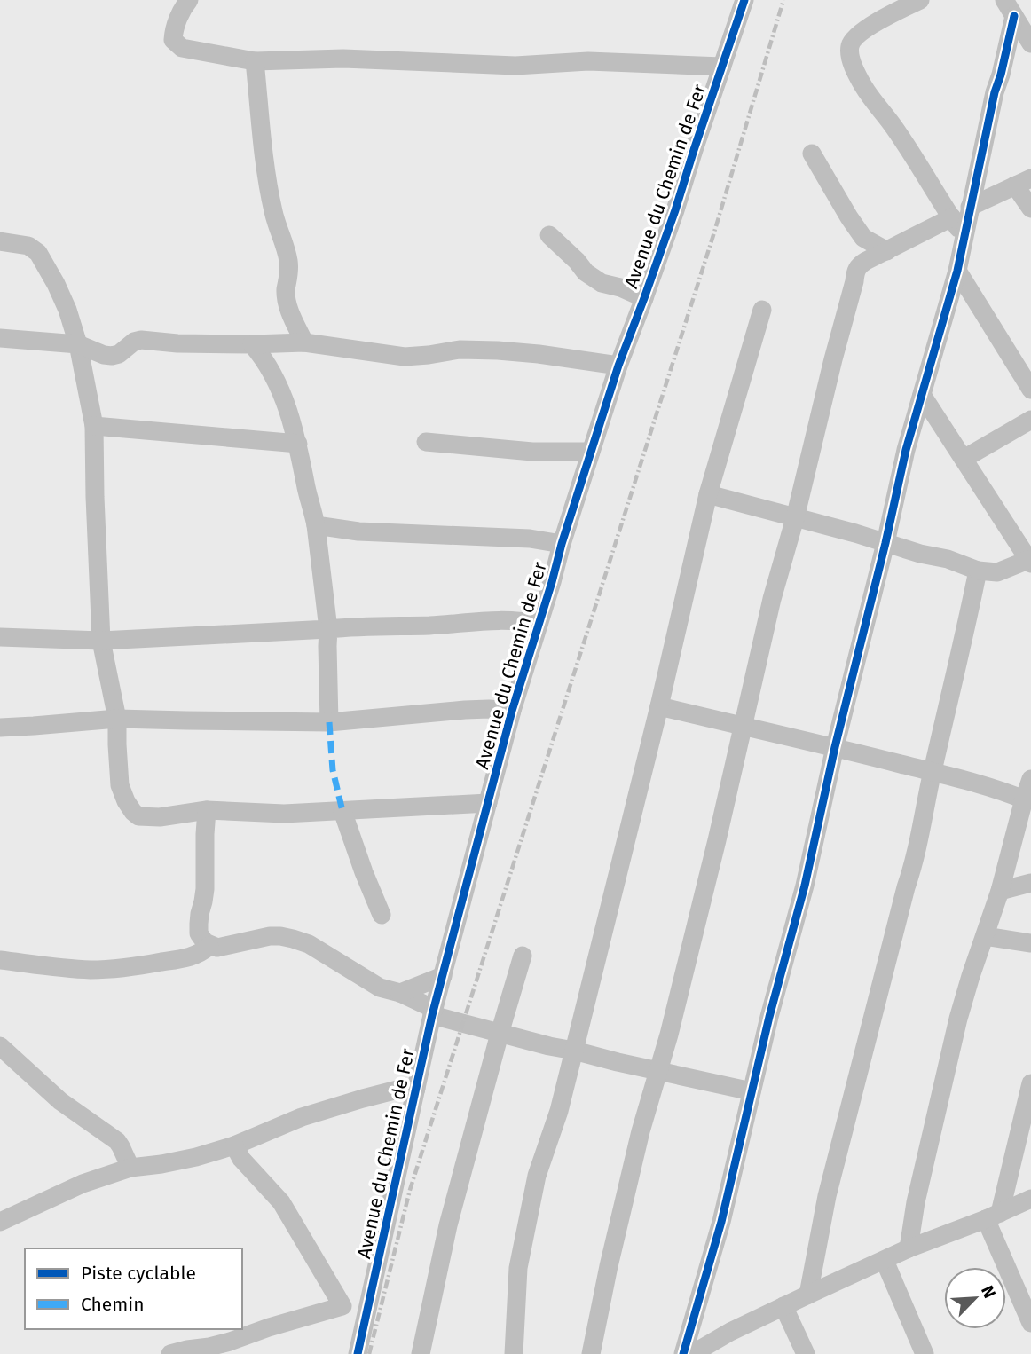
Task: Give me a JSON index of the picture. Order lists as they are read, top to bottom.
{
  "streets": {
    "street": ["Avenue du Chemin de Fer"]
  },
  "legend": ["Piste cyclable", "Chemin"],
  "north": "top right"
}
